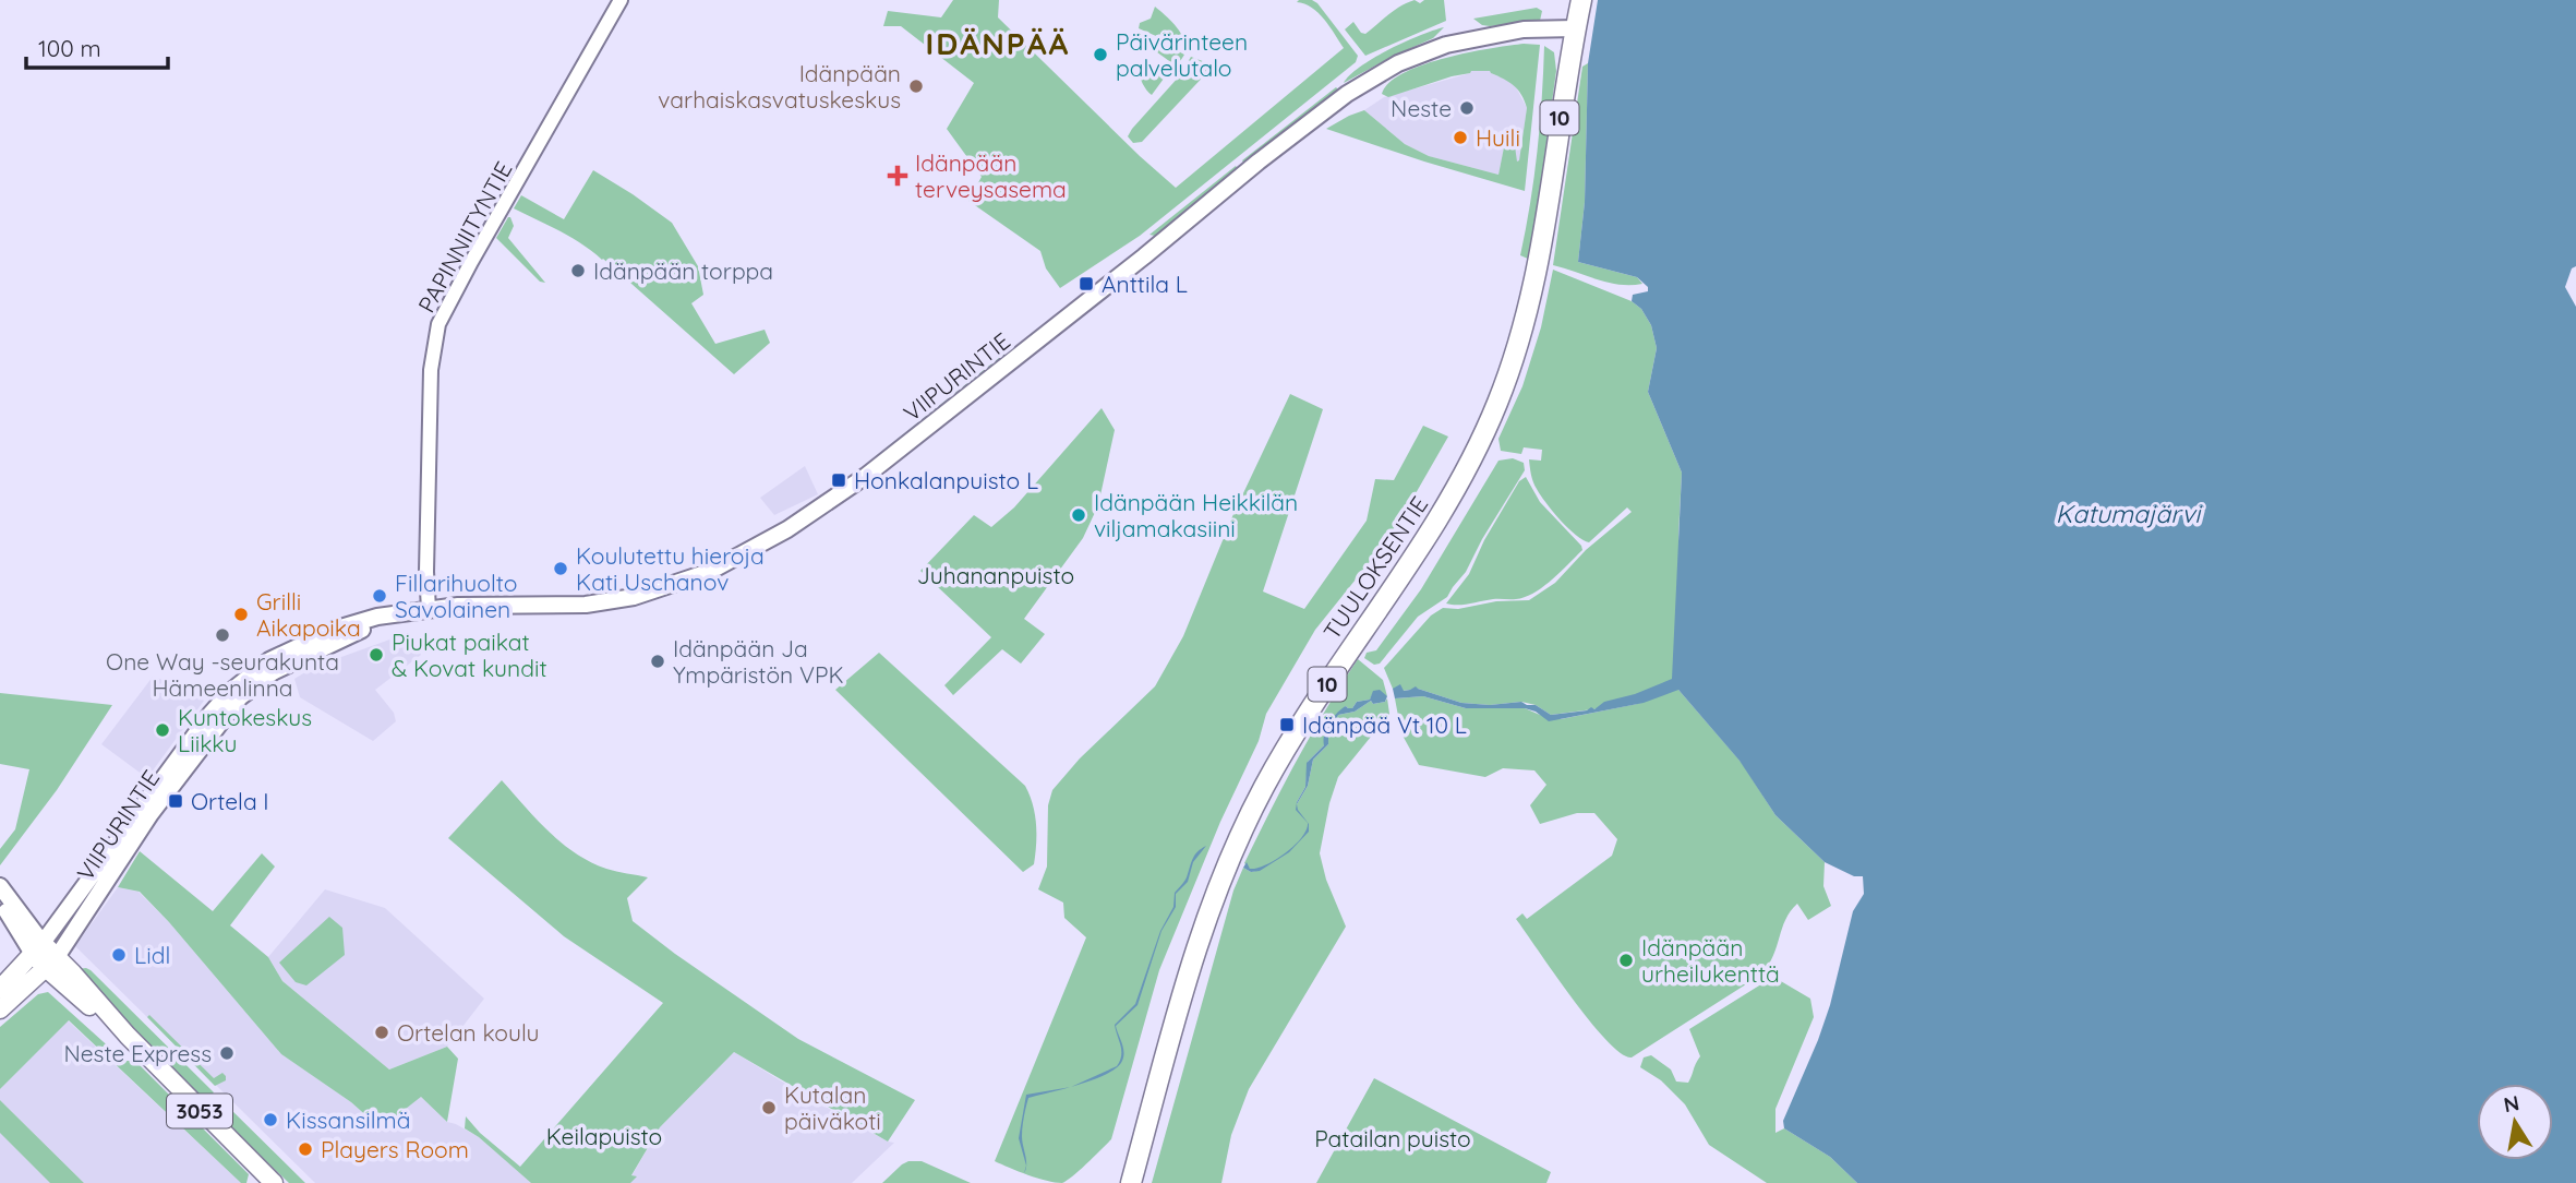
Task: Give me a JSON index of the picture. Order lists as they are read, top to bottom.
{
  "streets": {
    "highway": ["10", "TUULOKSENTIE"],
    "main road": ["VIIPURINTIE", "3053"],
    "street": ["PAPINNIITYNTIE"]
  },
  "crossings": [
    ["PAPINNIITYNTIE", "VIIPURINTIE"],
    ["VIIPURINTIE", "TUULOKSENTIE"],
    ["VIIPURINTIE", "3053"]
  ],
  "districts": ["IDÄNPÄÄ"],
  "water": ["Katumajärvi"],
  "parks": ["Juhananpuisto", "Keilapuisto", "Patailan puisto"],
  "places": {
    "other": [
      "Päivärinteen palvelutalo",
      "Idänpään varhaiskasvatuskeskus",
      "Neste",
      "Huili",
      "Idänpään torppa",
      "Idänpään Heikkilän viljamakasiini",
      "Koulutettu hieroja Kati Uschanov",
      "Fillarihuolto Savolainen",
      "Grilli Aikapoika",
      "One Way -seurakunta Hämeenlinna",
      "Piukat paikat & Kovat kundit",
      "Idänpään Ja Ympäristön VPK",
      "Kuntokeskus Liikku",
      "Lidl",
      "Idänpään urheilukenttä",
      "Ortelan koulu",
      "Neste Express",
      "Kutalan päiväkoti",
      "Kissansilmä",
      "Players Room"
    ],
    "health": ["Idänpään terveysasema"],
    "transit": [
      "Anttila L",
      "Honkalanpuisto L",
      "Idänpää Vt 10 L",
      "Ortela I"
    ]
  },
  "scale_bar": "100 m",
  "north": "top"
}
